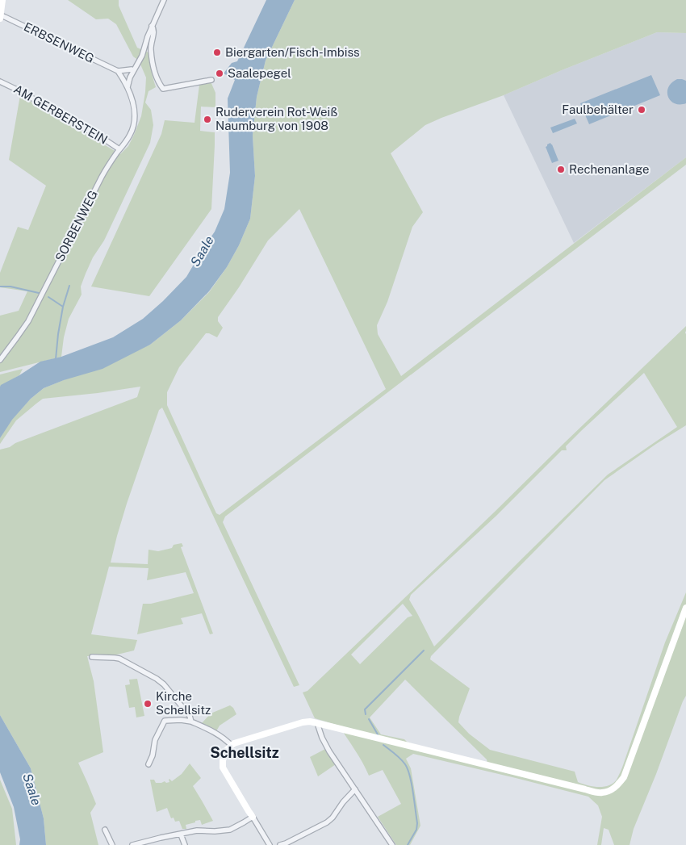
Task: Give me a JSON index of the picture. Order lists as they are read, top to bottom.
{
  "streets": {
    "street": ["ERBSENWEG", "AM GERBERSTEIN", "SORBENWEG"]
  },
  "crossings": [
    ["ERBSENWEG", "SORBENWEG"],
    ["AM GERBERSTEIN", "SORBENWEG"]
  ],
  "districts": ["Schellsitz"],
  "water": ["Saale"],
  "places": [
    "Biergarten/Fisch-Imbiss",
    "Saalepegel",
    "Faulbehälter",
    "Ruderverein Rot-Weiß Naumburg von 1908",
    "Rechenanlage",
    "Kirche Schellsitz"
  ]
}
